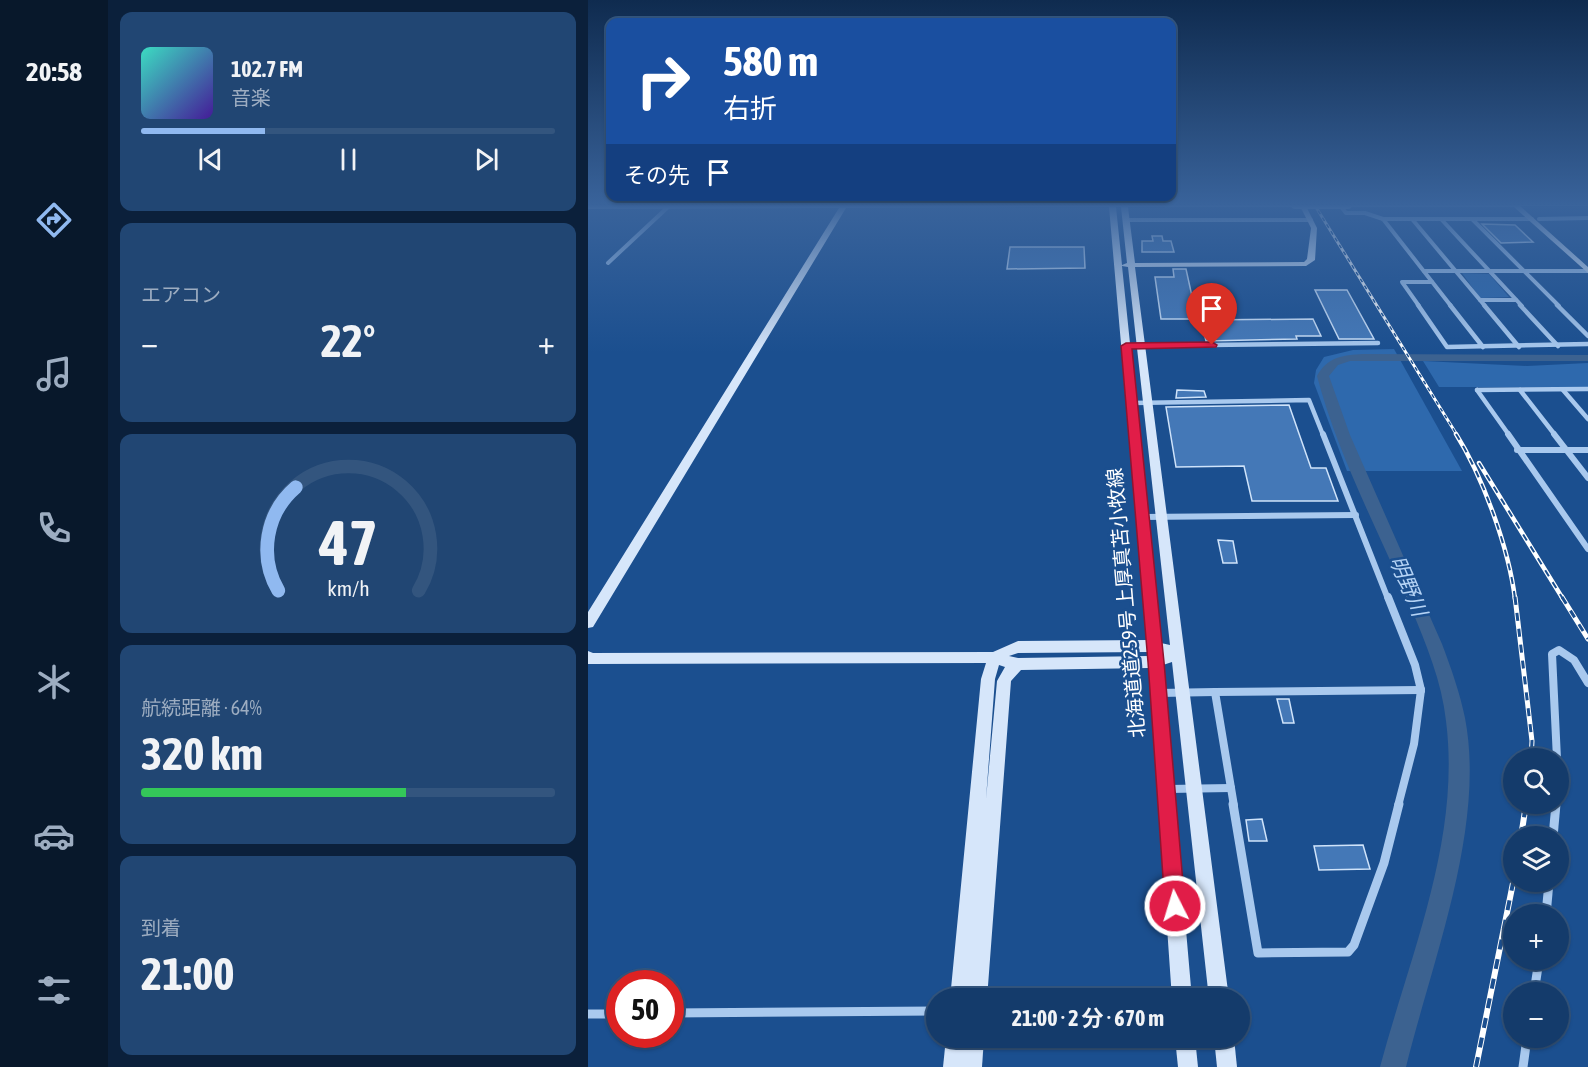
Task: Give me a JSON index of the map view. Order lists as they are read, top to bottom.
{
  "streets": {
    "street": ["北海道道259号 上厚真苫小牧線"]
  },
  "water": ["明野川"],
  "page": {
    "tabs": "20:58",
    "turn": ["580 m", "右折"],
    "song": ["102.7 FM", "音楽"],
    "then": "その先",
    "tile": [
      "エアコン",
      ["航続距離 · 64%", "320 km"],
      ["到着", "21:00"]
    ],
    "heat": ["−", "22°", "+"],
    "map_buttons": ["+", "−"],
    "limit": "50",
    "trip": "21:00 · 2 分 · 670 m",
    "gauge": ["47", "km/h"]
  }
}
